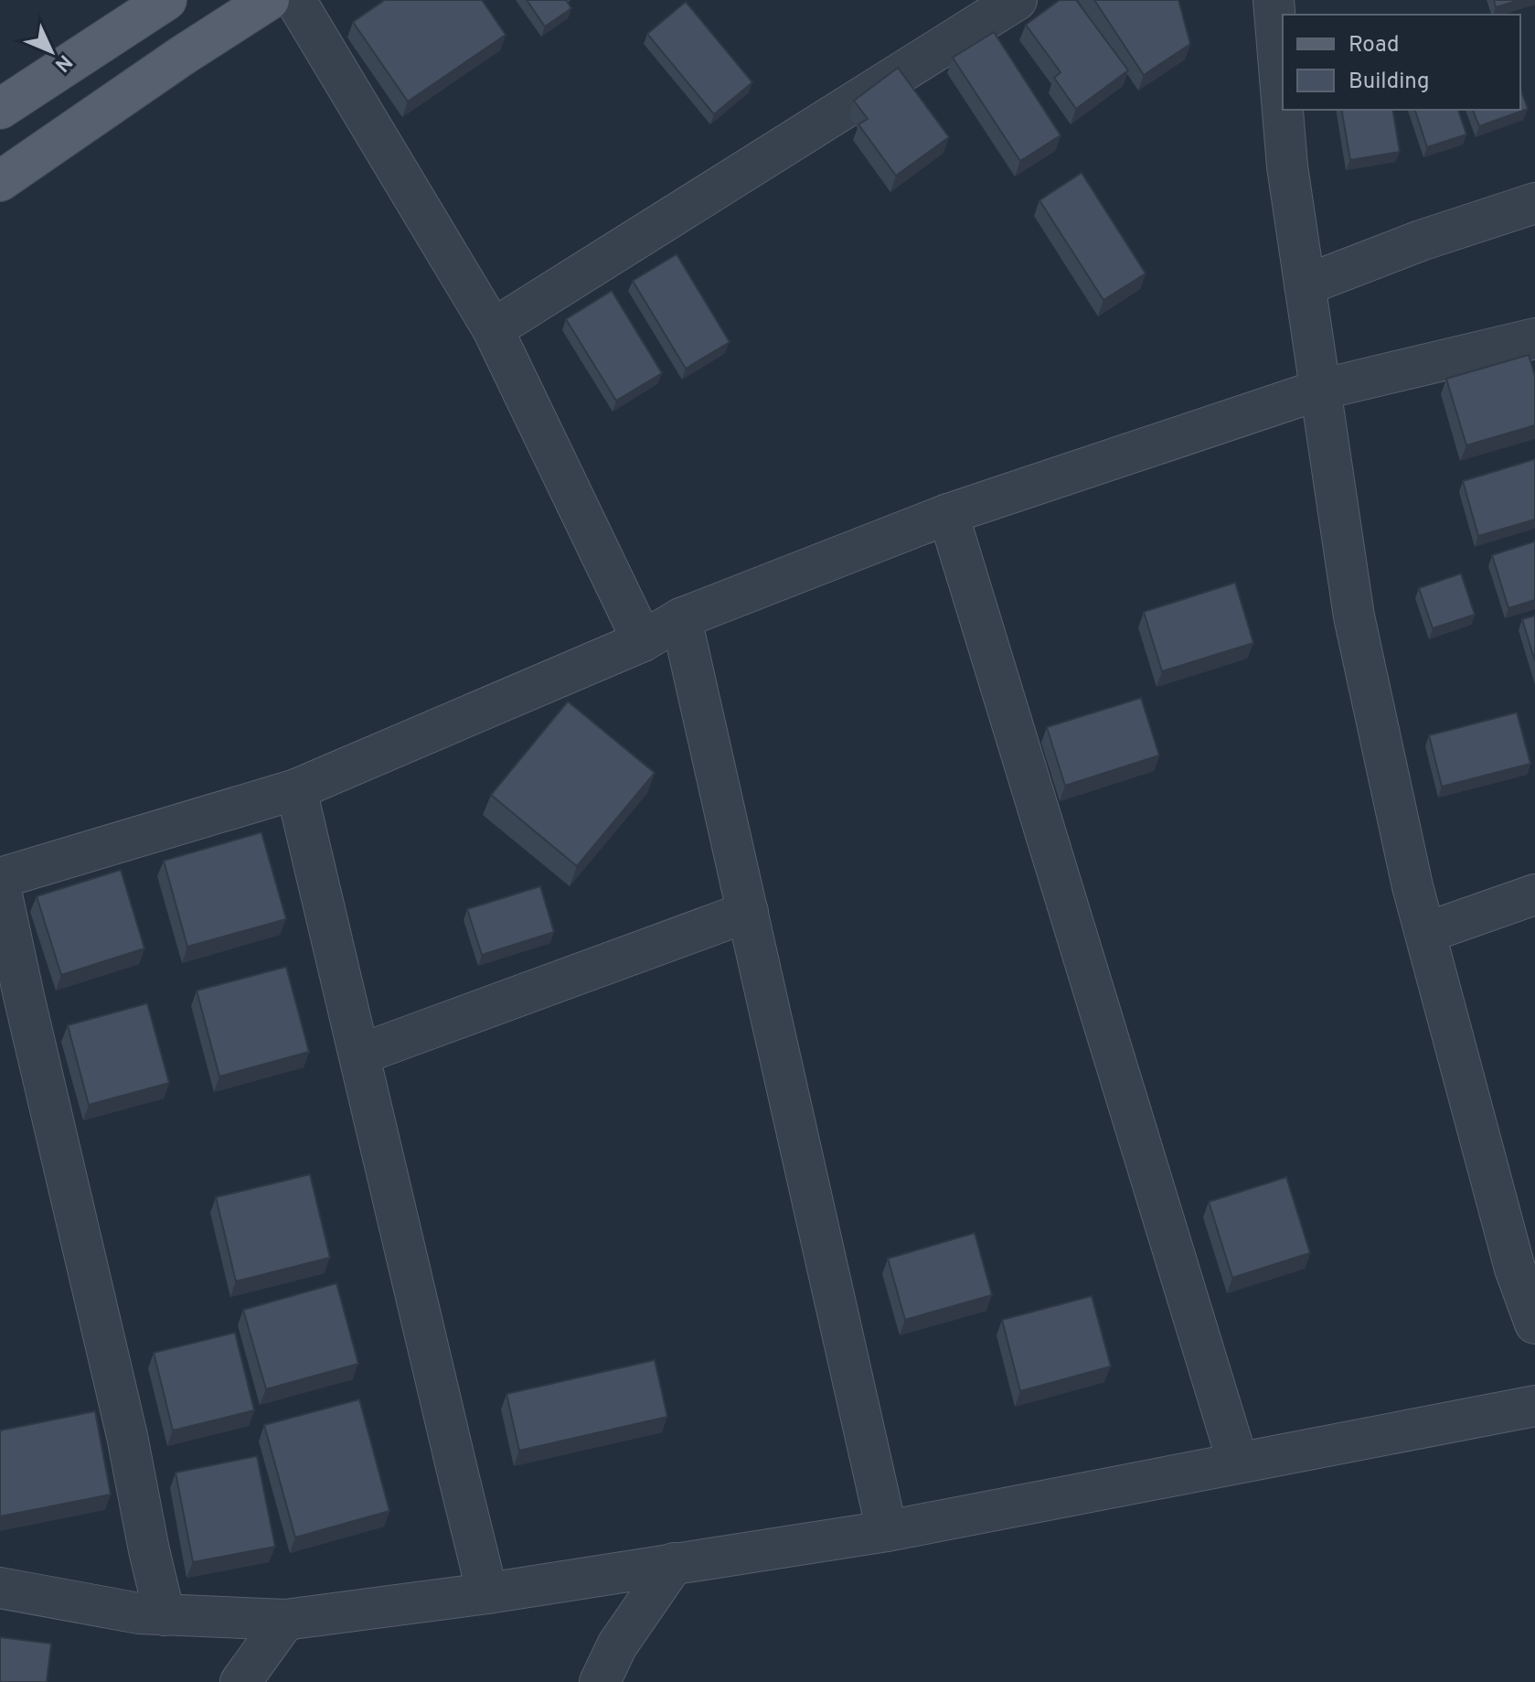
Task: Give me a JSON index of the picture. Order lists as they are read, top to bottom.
{
  "legend": ["Road", "Building"],
  "north": "bottom right"
}
